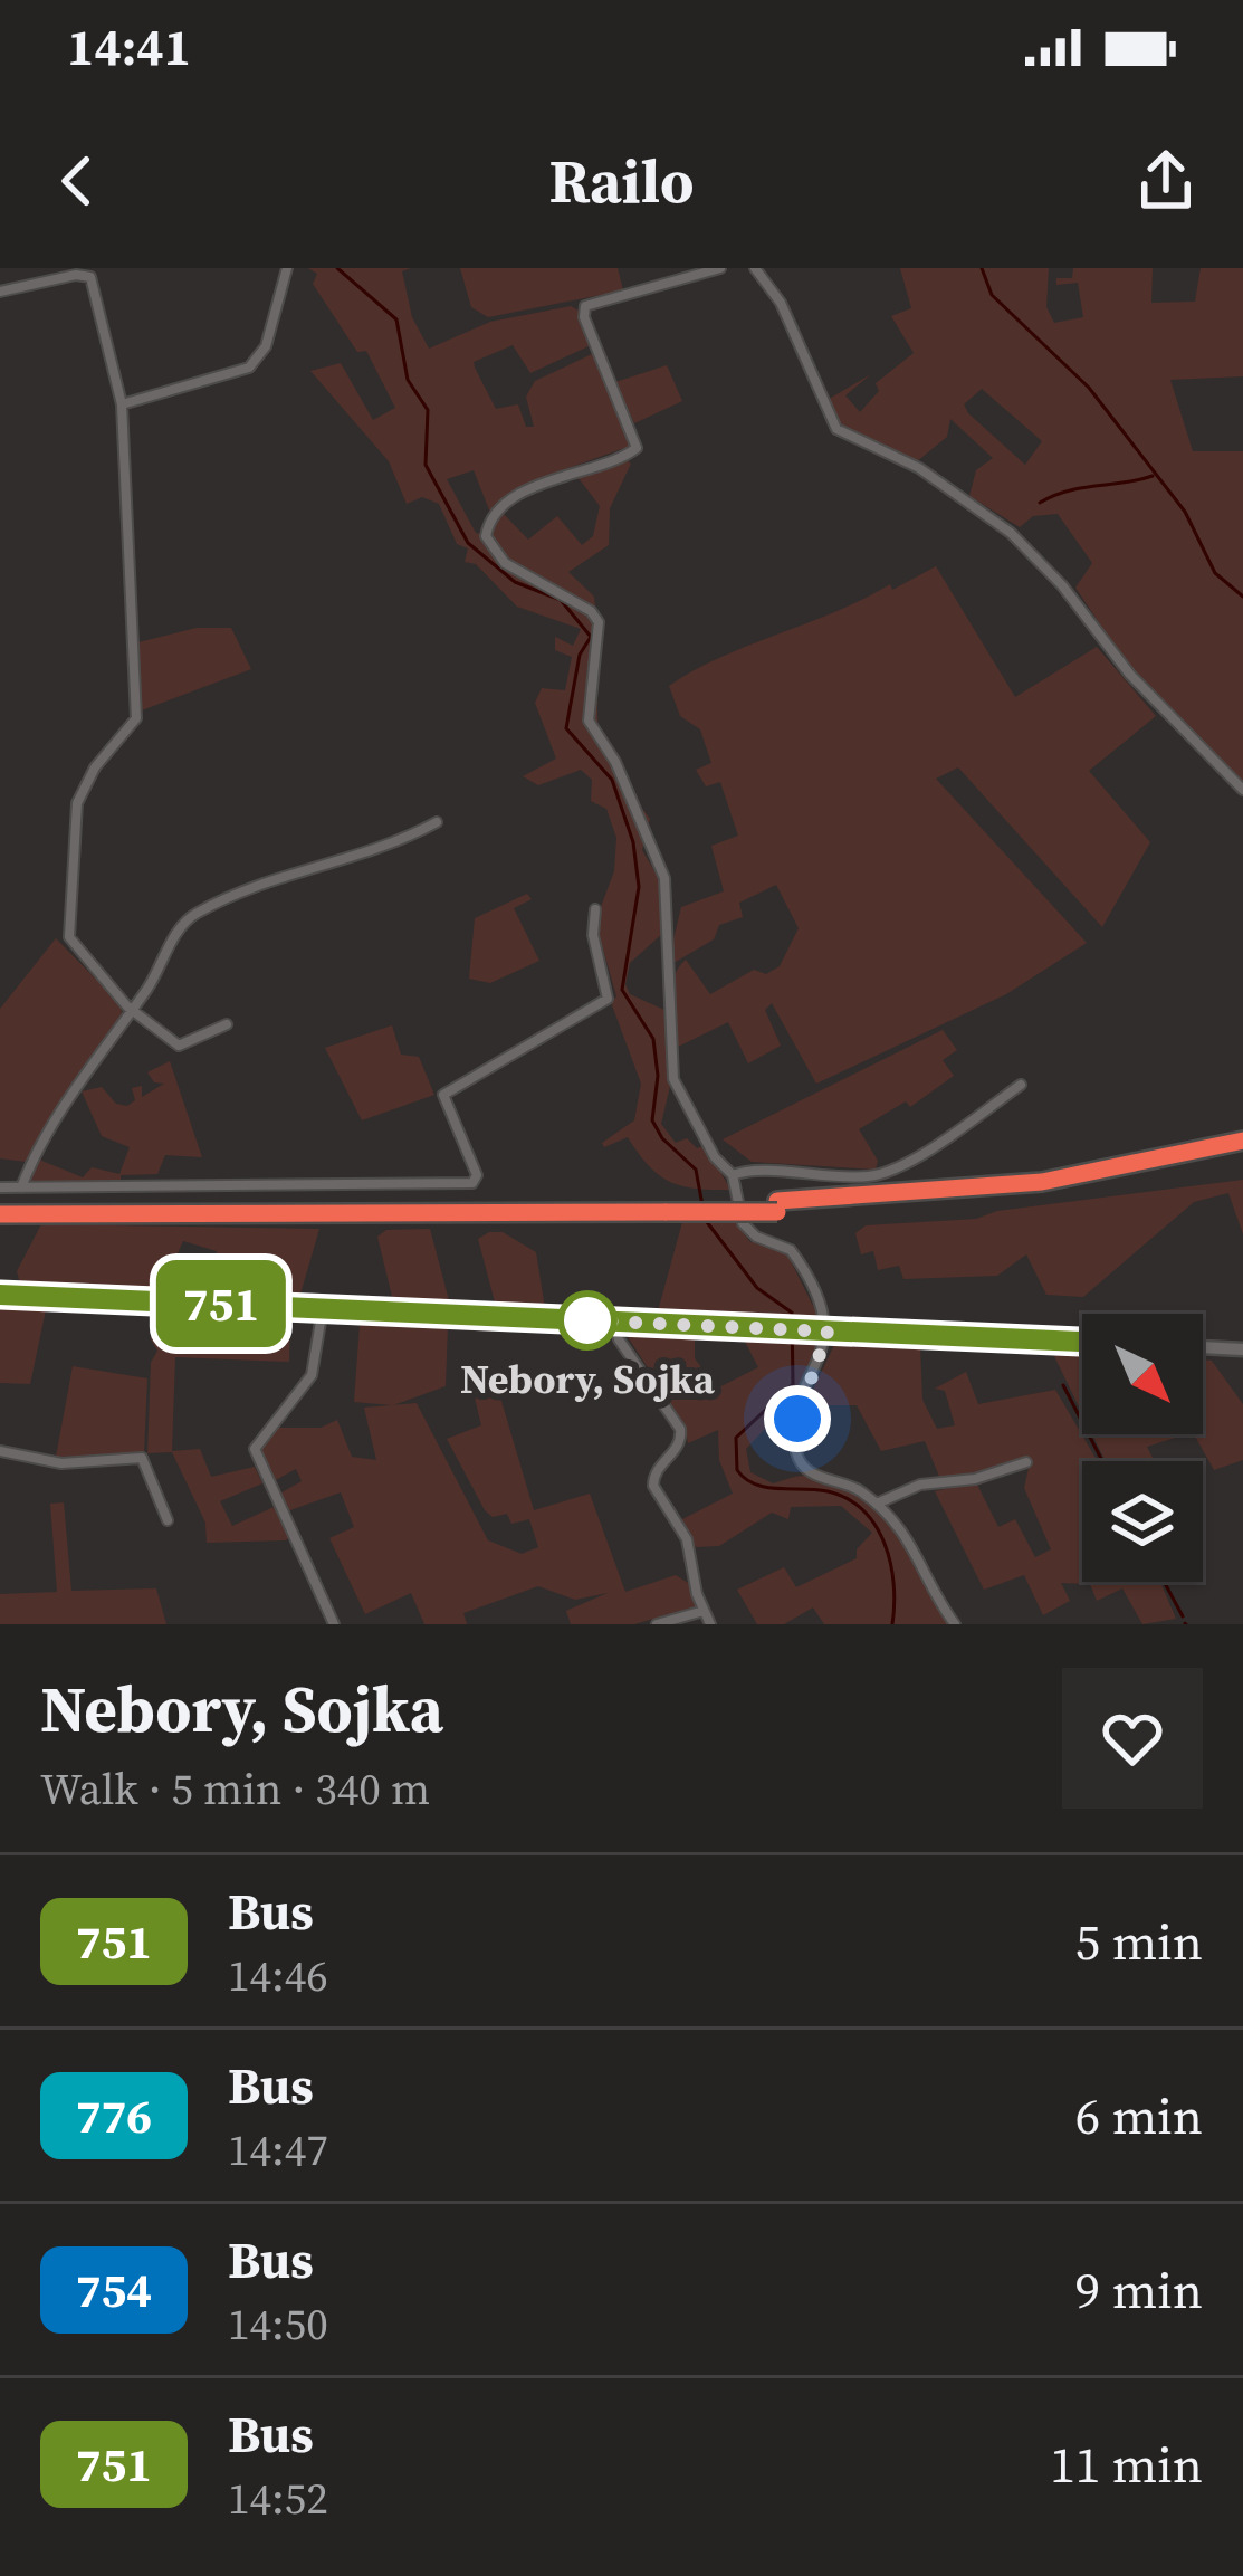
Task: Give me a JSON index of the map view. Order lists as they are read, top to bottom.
{
  "places": ["Nebory, Sojka"],
  "lines": ["bus line 751"],
  "north": "bottom right",
  "page": {
    "status": "14:41",
    "header": "Railo",
    "on_map": "751",
    "heading": ["Nebory, Sojka", "Walk · 5 min · 340 m"],
    "list": [
      {
        "mark": "751",
        "name": "Bus",
        "note": "14:46",
        "value": "5 min"
      },
      {
        "mark": "776",
        "name": "Bus",
        "note": "14:47",
        "value": "6 min"
      },
      {
        "mark": "754",
        "name": "Bus",
        "note": "14:50",
        "value": "9 min"
      },
      {
        "mark": "751",
        "name": "Bus",
        "note": "14:52",
        "value": "11 min"
      }
    ]
  }
}
